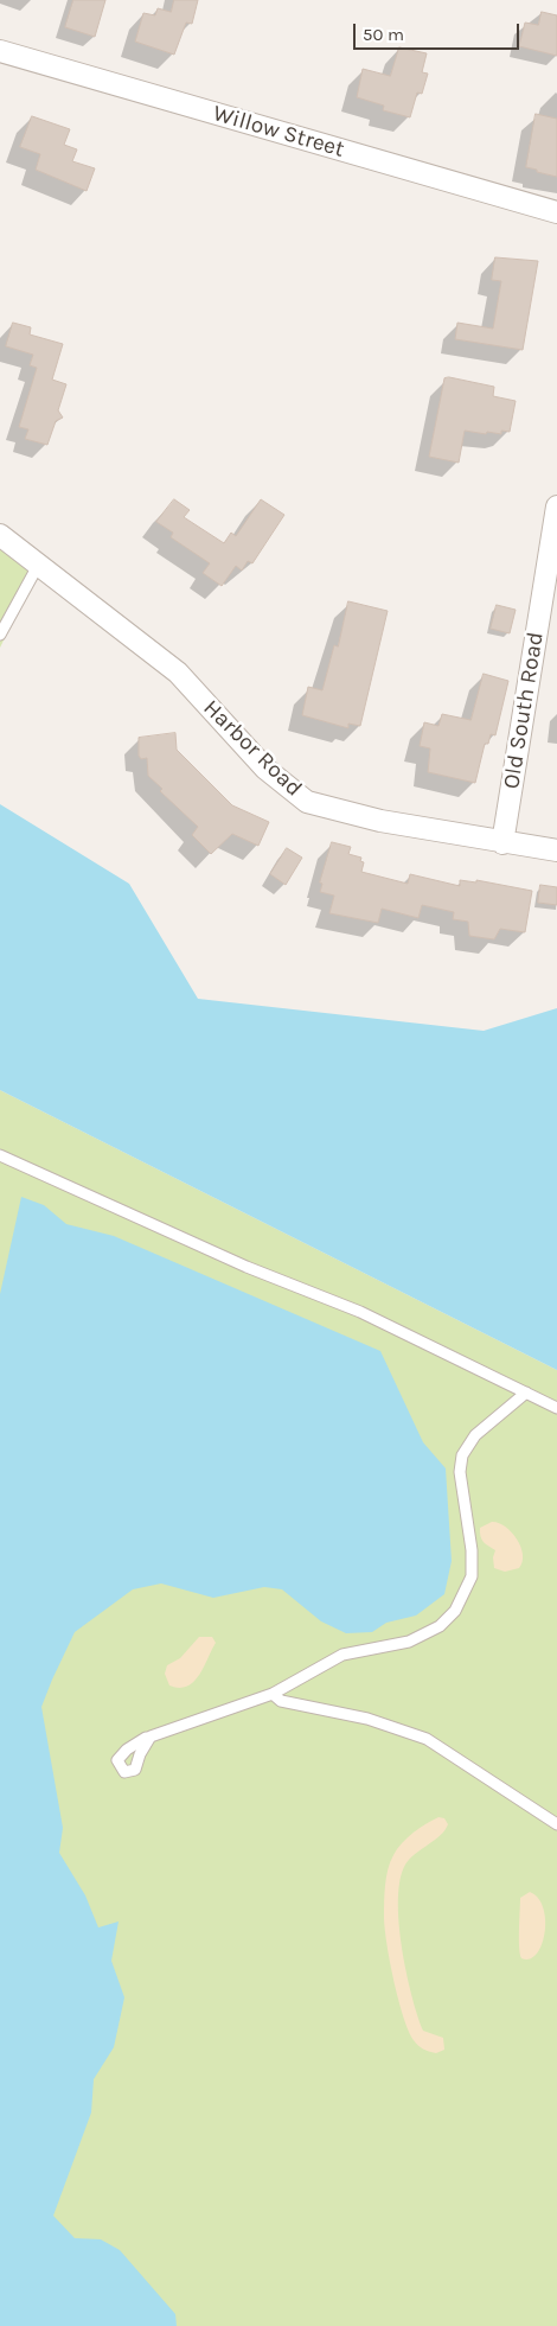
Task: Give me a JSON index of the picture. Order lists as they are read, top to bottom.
{
  "streets": {
    "street": ["Willow Street", "Old South Road", "Harbor Road"]
  },
  "crossings": [
    ["Old South Road", "Harbor Road"]
  ],
  "scale_bar": "50 m"
}
